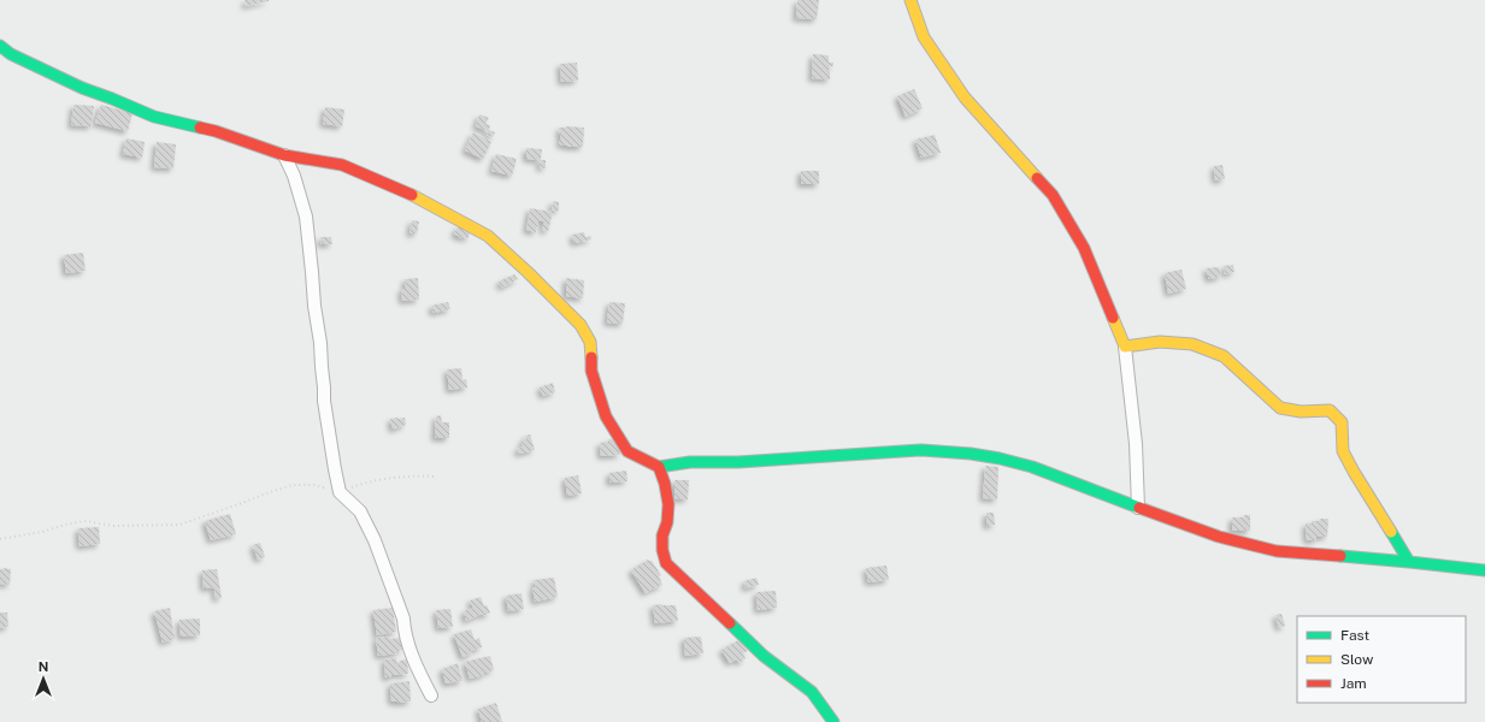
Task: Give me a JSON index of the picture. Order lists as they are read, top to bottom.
{
  "legend": ["Fast", "Slow", "Jam"],
  "north": "top"
}
